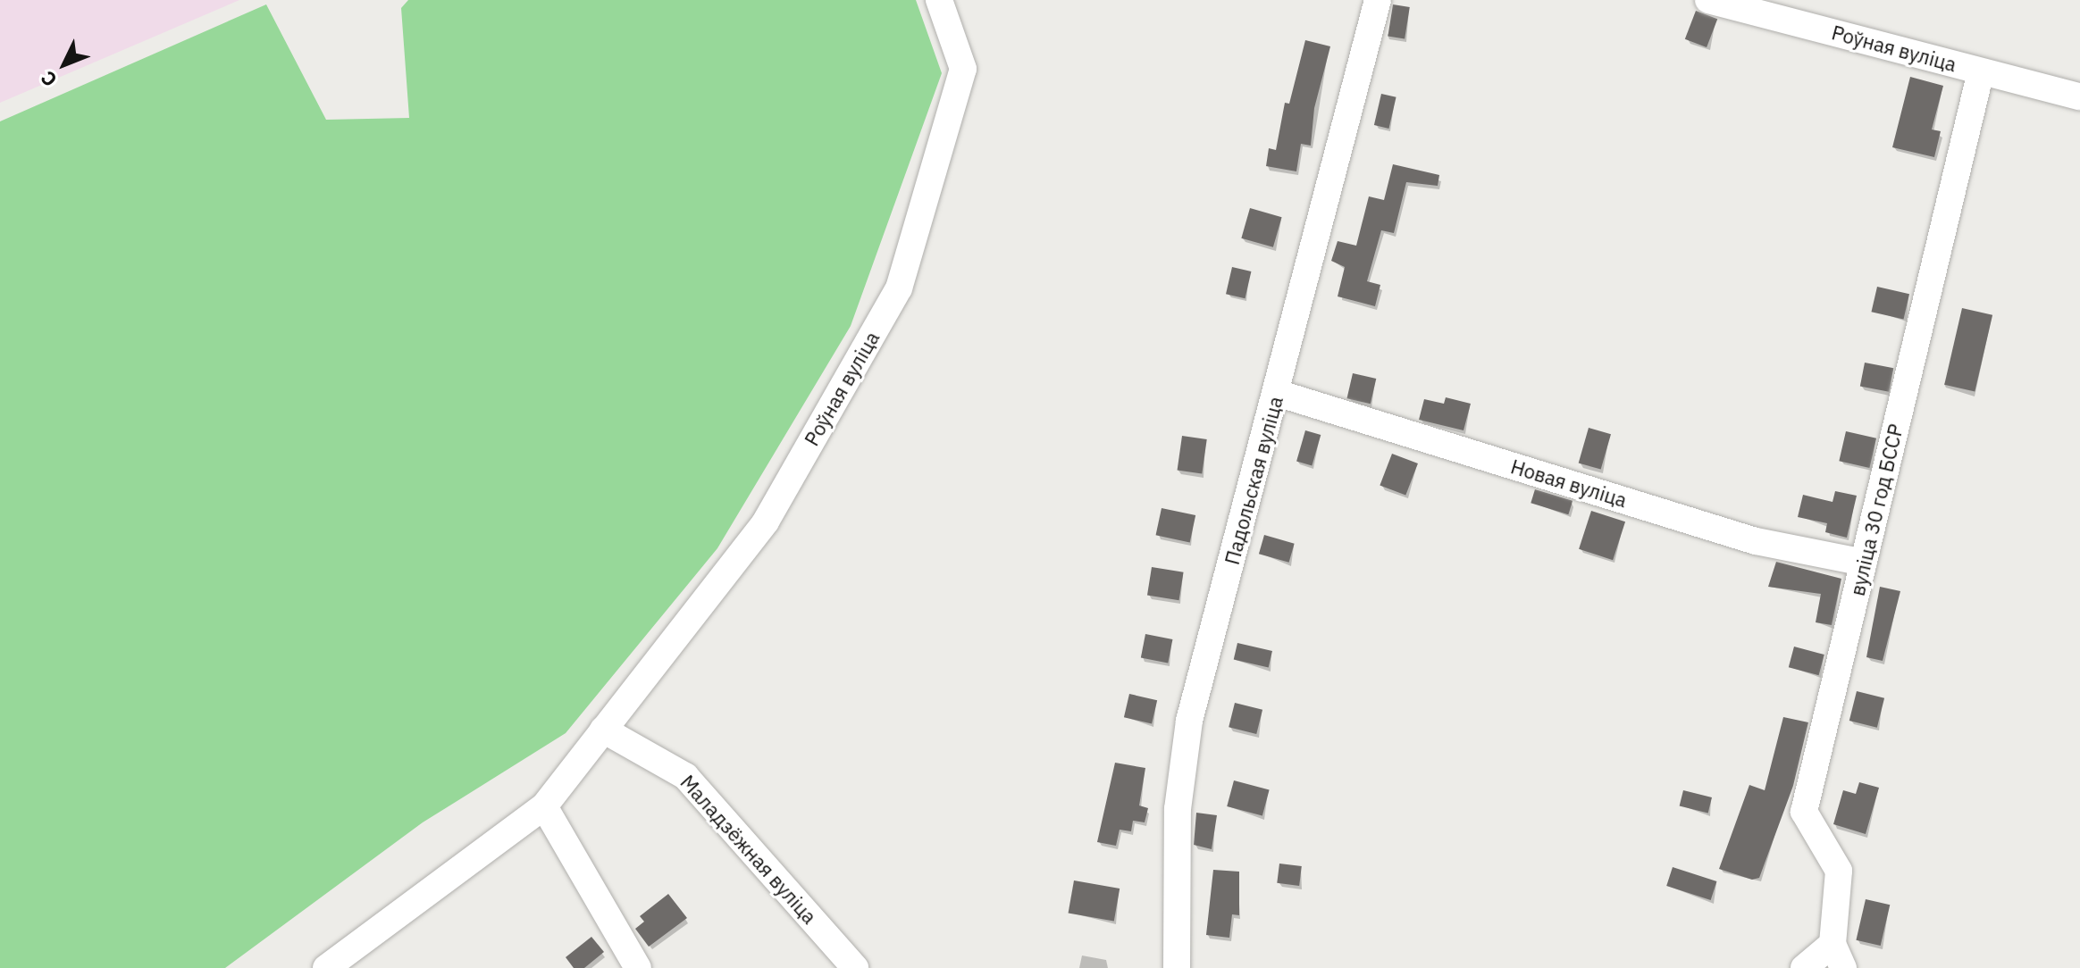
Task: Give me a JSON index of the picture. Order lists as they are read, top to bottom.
{
  "streets": {
    "street": [
      "Роўная вуліца",
      "Падольская вуліца",
      "Новая вуліца",
      "вуліца 30 год БССР",
      "Маладзёжная вуліца"
    ]
  },
  "crossings": [
    ["Роўная вуліца", "вуліца 30 год БССР"],
    ["Роўная вуліца", "Маладзёжная вуліца"],
    ["Падольская вуліца", "Новая вуліца"],
    ["Новая вуліца", "вуліца 30 год БССР"]
  ],
  "north": "bottom left"
}
